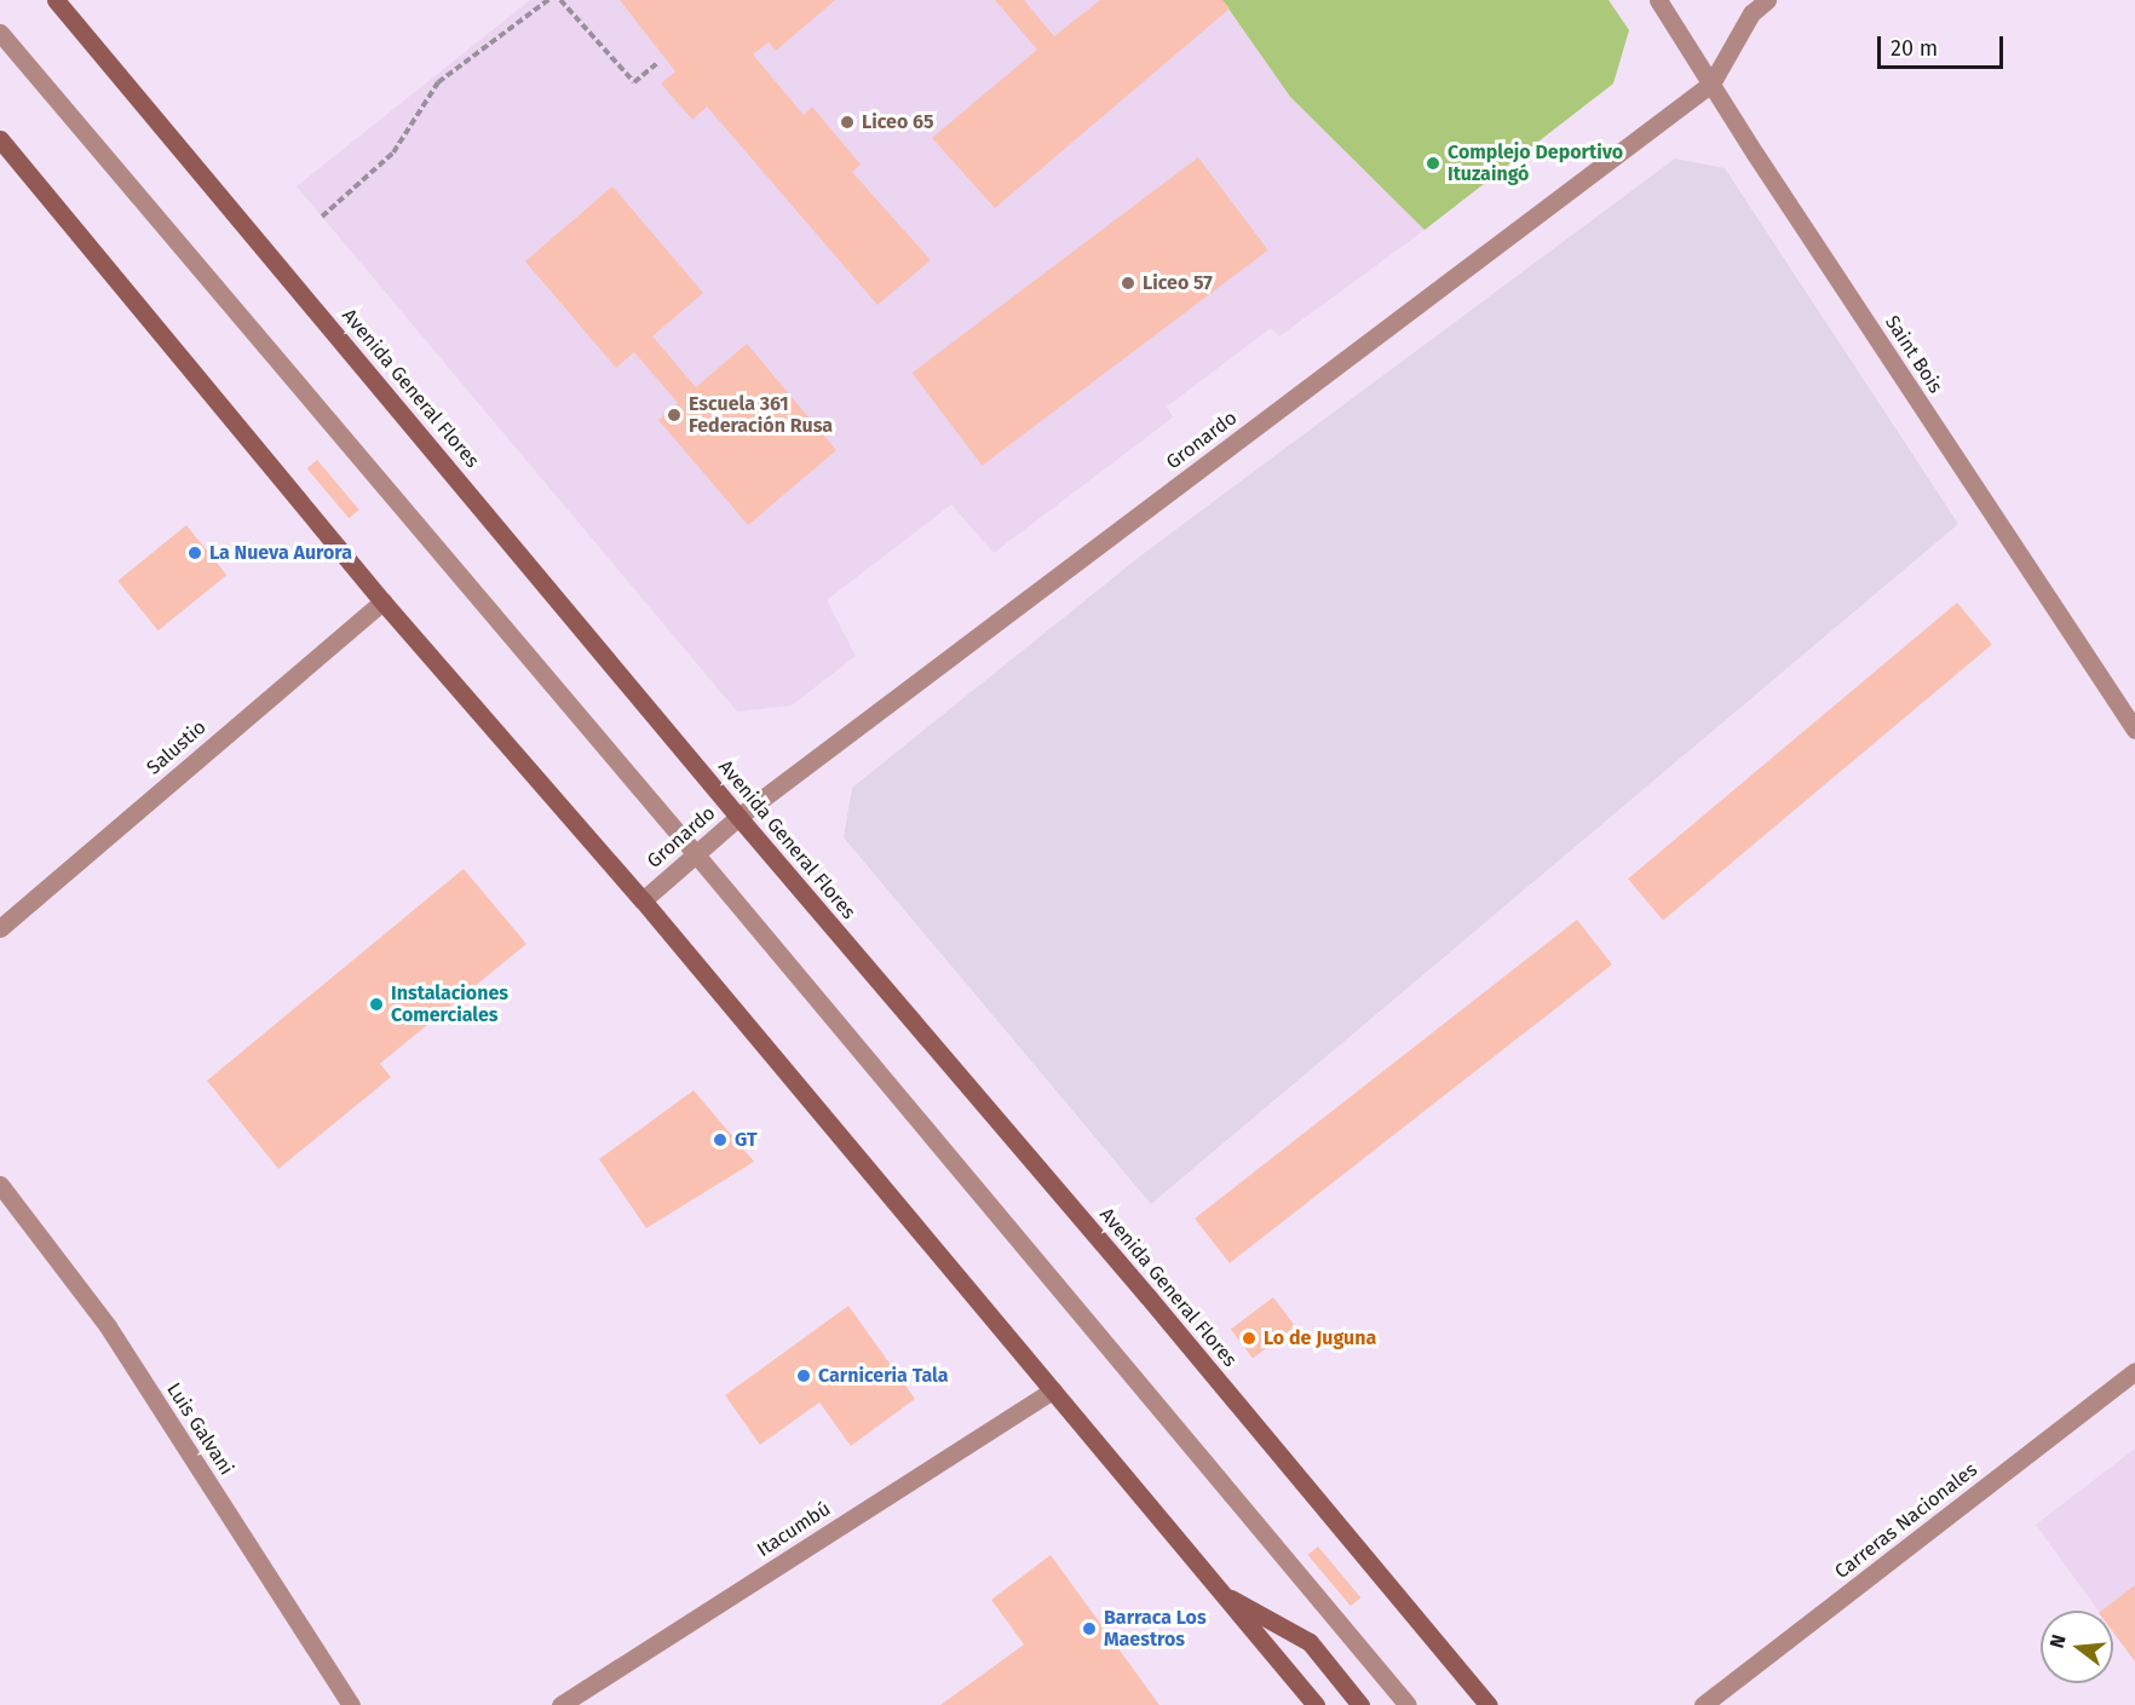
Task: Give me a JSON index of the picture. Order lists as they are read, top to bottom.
{
  "streets": {
    "main road": ["Avenida General Flores"],
    "street": [
      "Saint Bois",
      "Gronardo",
      "Salustio",
      "Luis Galvani",
      "Carreras Nacionales",
      "Itacumbú"
    ]
  },
  "crossings": [
    ["Saint Bois", "Gronardo"],
    ["Avenida General Flores", "Gronardo"]
  ],
  "places": [
    "Liceo 65",
    "Complejo Deportivo Ituzaingó",
    "Liceo 57",
    "Escuela 361 Federación Rusa",
    "La Nueva Aurora",
    "Instalaciones Comerciales",
    "GT",
    "Lo de Juguna",
    "Carniceria Tala",
    "Barraca Los Maestros"
  ],
  "scale_bar": "20 m",
  "north": "left"
}
